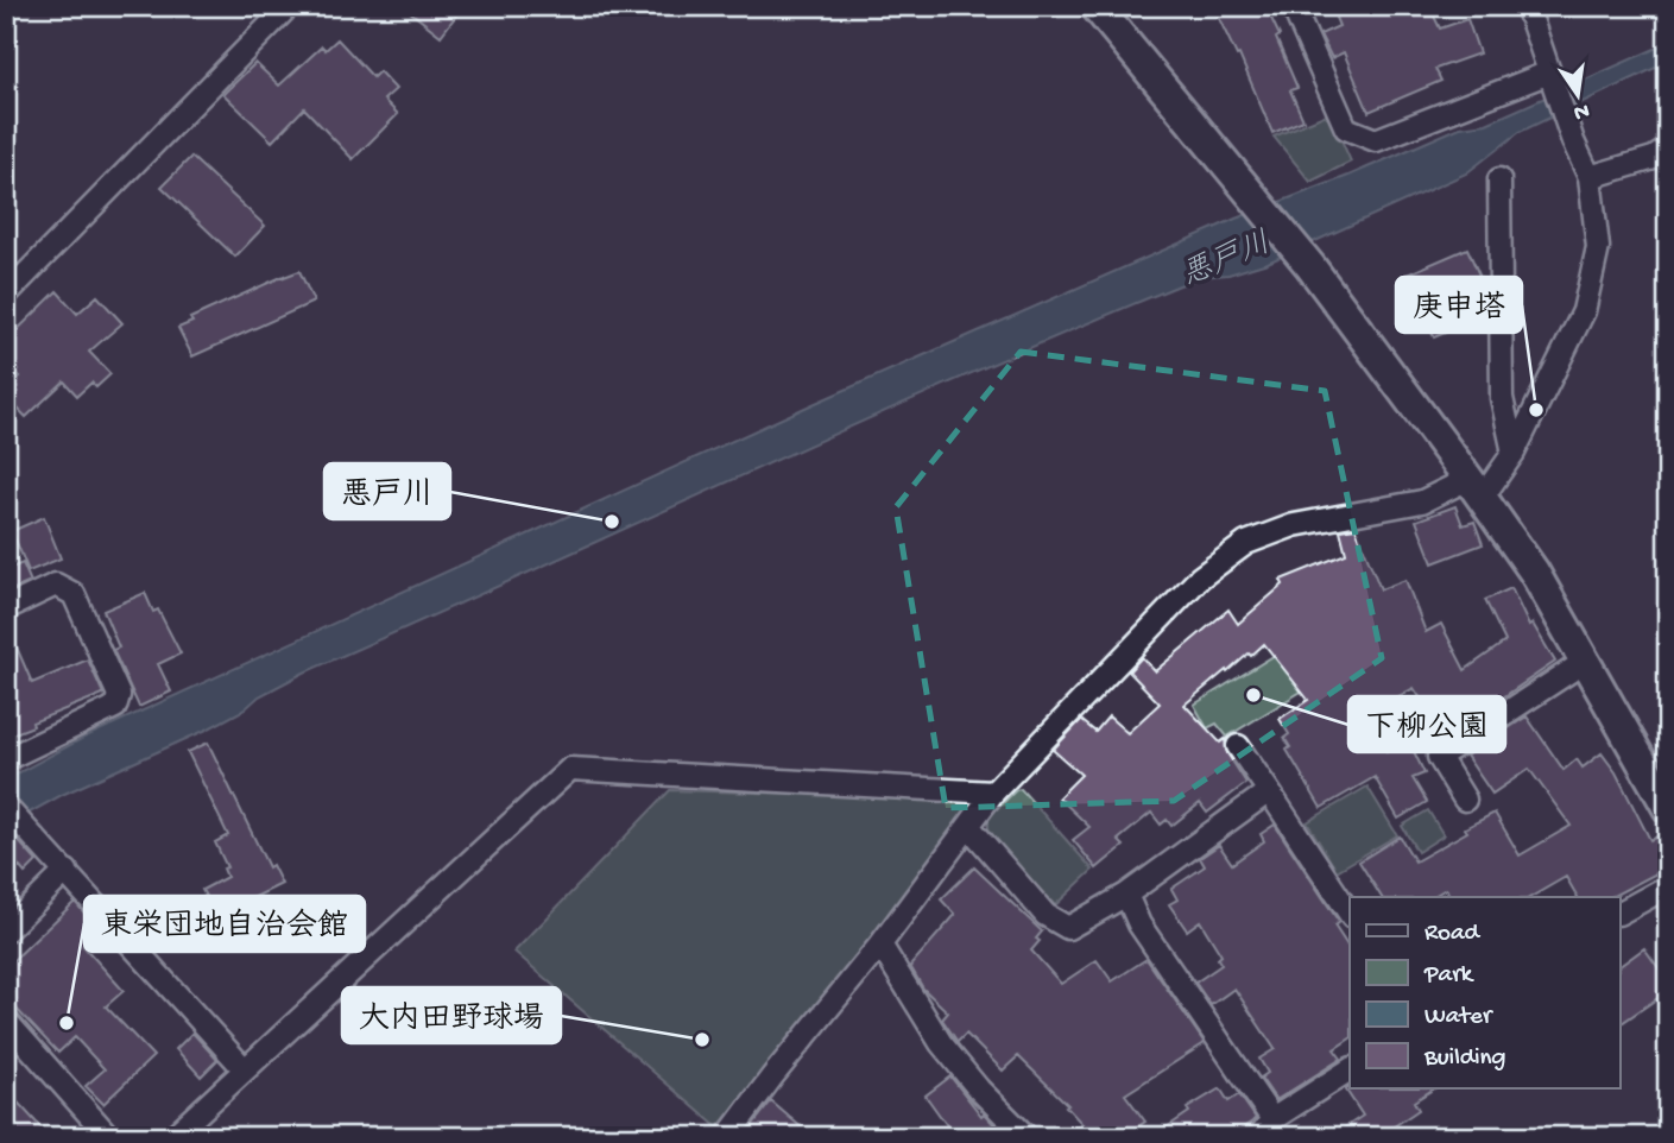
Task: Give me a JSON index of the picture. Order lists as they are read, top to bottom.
{
  "water": ["悪戸川"],
  "places": [
    "庚申塔",
    "悪戸川",
    "下柳公園",
    "東栄団地自治会館",
    "大内田野球場"
  ],
  "legend": [
    "Road",
    "Park",
    "Water",
    "Building"
  ],
  "north": "bottom"
}
